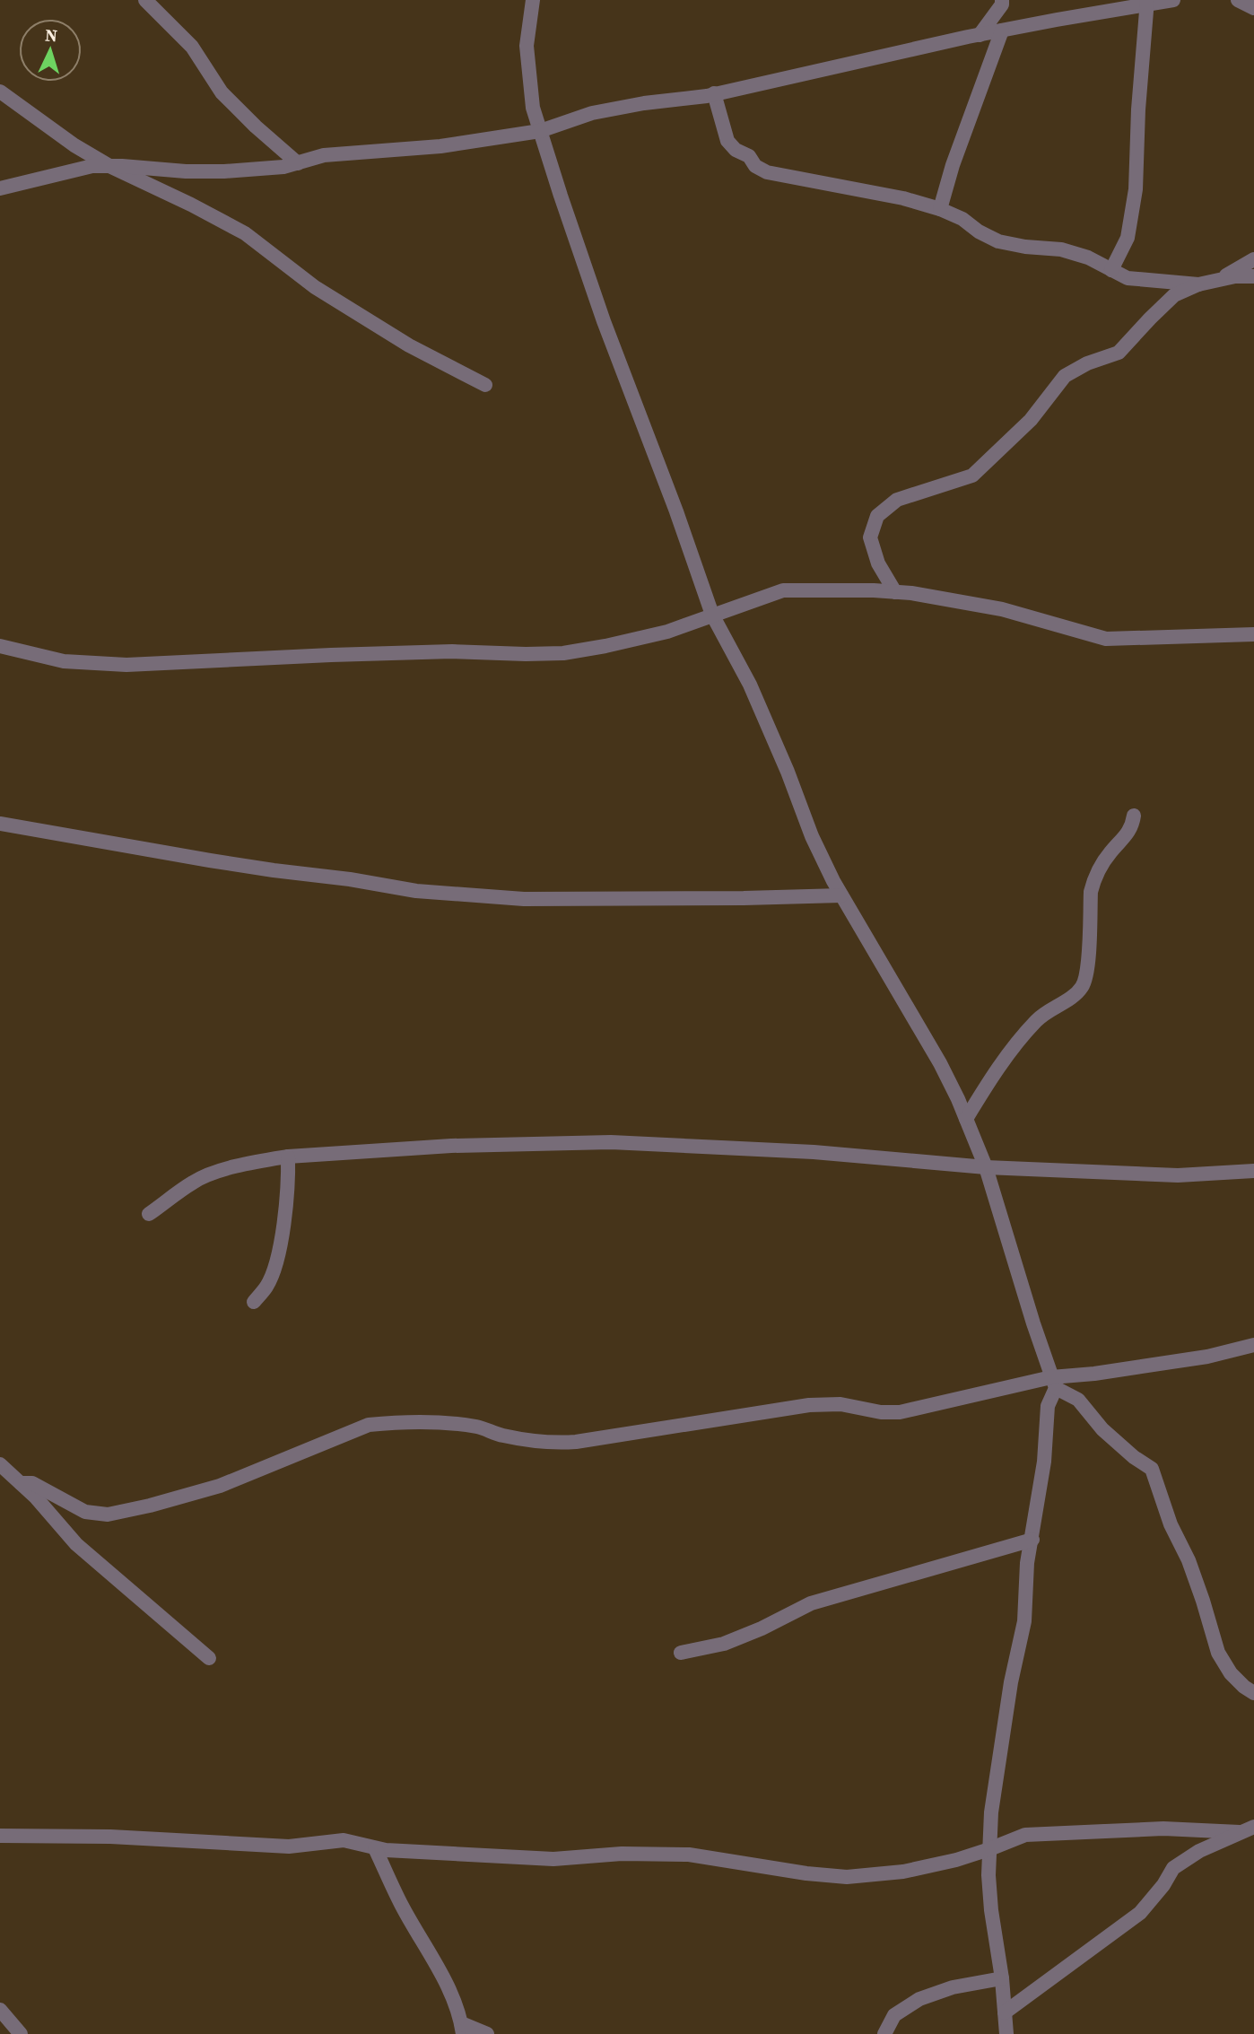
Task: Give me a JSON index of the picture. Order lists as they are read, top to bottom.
{
  "north": "top"
}
